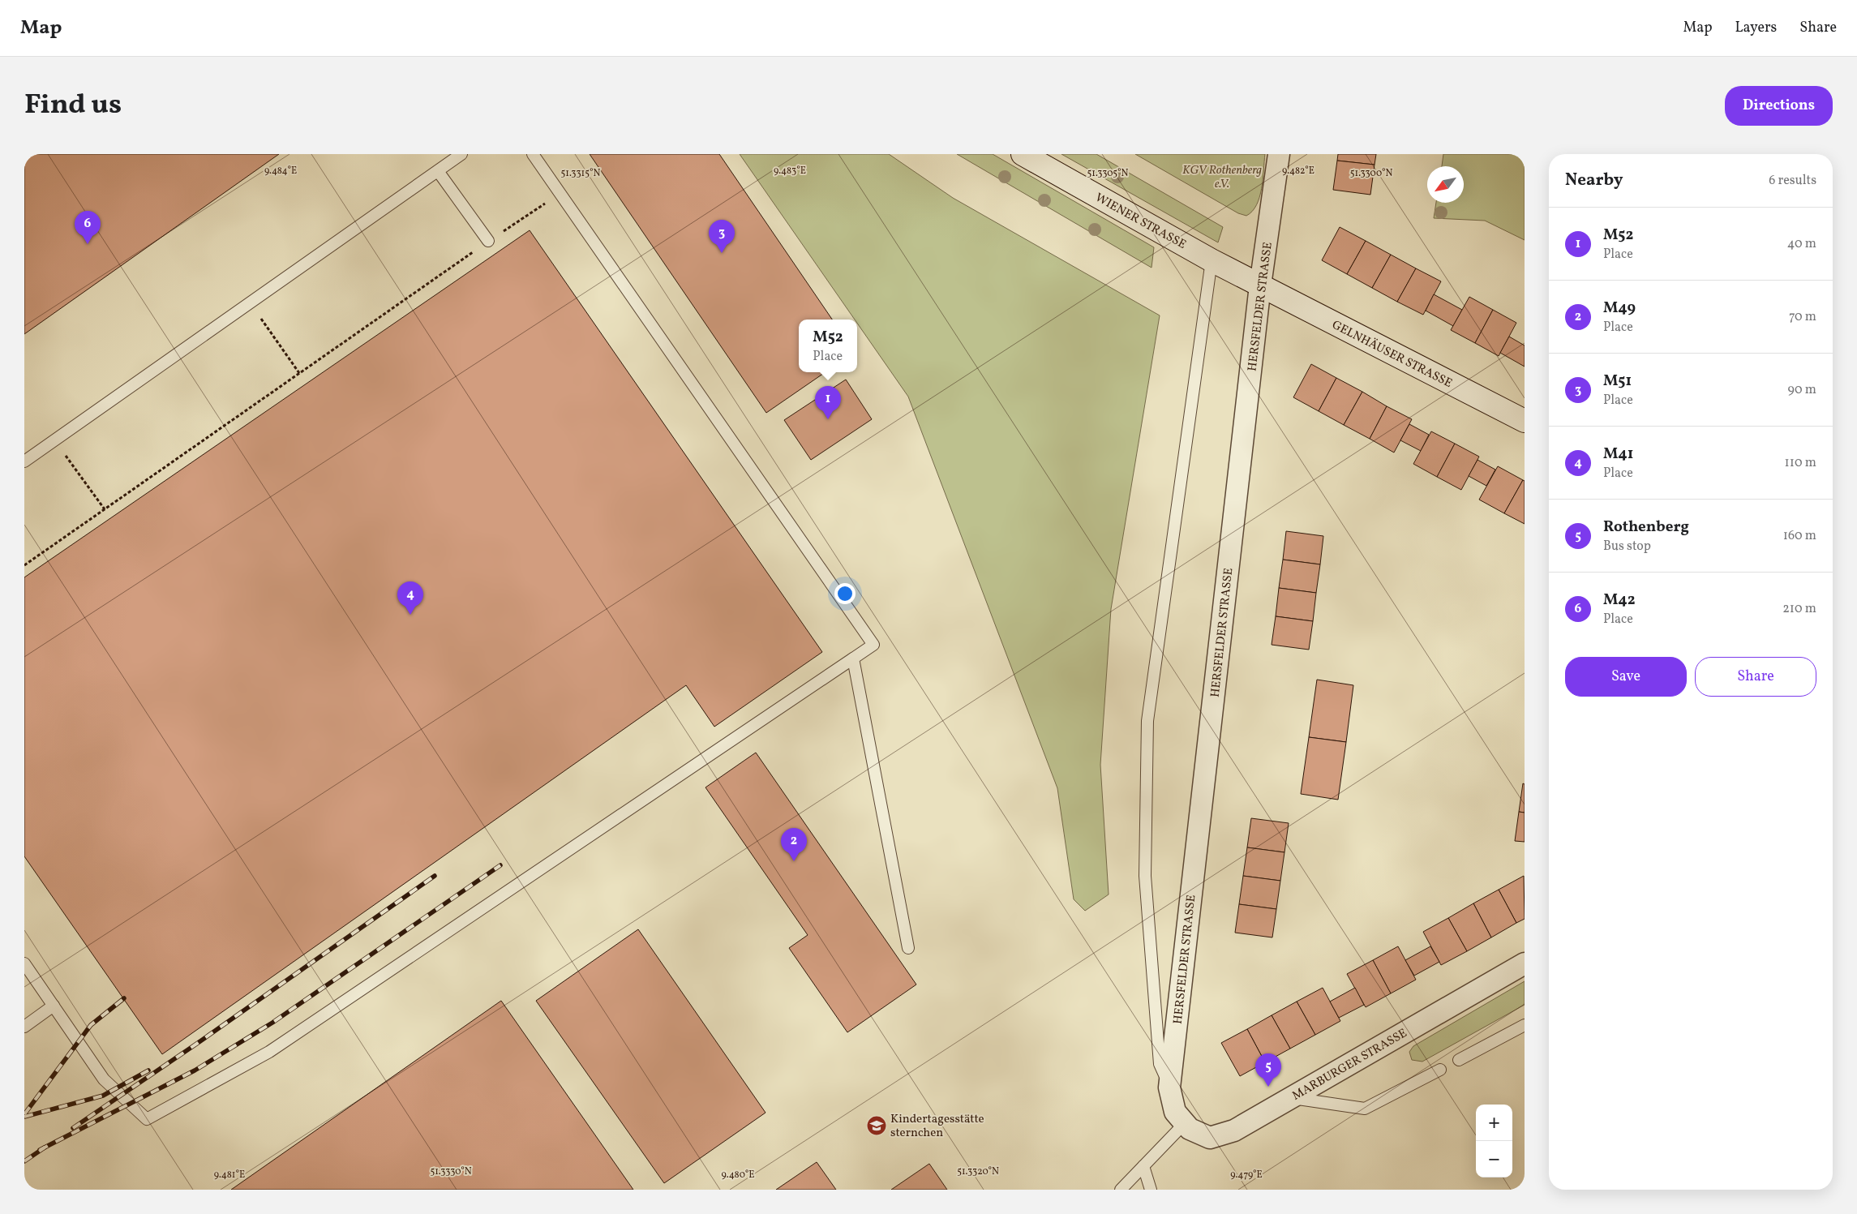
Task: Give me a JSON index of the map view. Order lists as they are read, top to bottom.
{
  "streets": {
    "main road": ["WIENER STRASSE", "GELNHÄUSER STRASSE"],
    "street": ["HERSFELDER STRASSE", "MARBURGER STRASSE"]
  },
  "crossings": [
    ["WIENER STRASSE", "HERSFELDER STRASSE"],
    ["WIENER STRASSE", "GELNHÄUSER STRASSE"],
    ["HERSFELDER STRASSE", "GELNHÄUSER STRASSE"],
    ["HERSFELDER STRASSE", "MARBURGER STRASSE"]
  ],
  "parks": ["KGV Rothenberg e.V."],
  "places": {
    "school or university": ["Kindertagesstätte sternchen"]
  },
  "north": "bottom left",
  "page": {
    "header": "Map",
    "nav": ["Map", "Layers", "Share"],
    "title": "Find us",
    "buttons": [
      "Directions",
      ["Save", "Share"]
    ],
    "heading": ["Nearby", "6 results"],
    "list": [
      {
        "mark": "1",
        "name": "M52",
        "note": "Place",
        "value": "40 m"
      },
      {
        "mark": "2",
        "name": "M49",
        "note": "Place",
        "value": "70 m"
      },
      {
        "mark": "3",
        "name": "M51",
        "note": "Place",
        "value": "90 m"
      },
      {
        "mark": "4",
        "name": "M41",
        "note": "Place",
        "value": "110 m"
      },
      {
        "mark": "5",
        "name": "Rothenberg",
        "note": "Bus stop",
        "value": "160 m"
      },
      {
        "mark": "6",
        "name": "M42",
        "note": "Place",
        "value": "210 m"
      }
    ],
    "pins": [
      "6",
      "3",
      "1",
      "4",
      "2",
      "5"
    ],
    "popup": ["M52", "Place"],
    "map_buttons": ["+", "−"]
  },
  "coordinates": [
    "9.484°E",
    "9.483°E",
    "9.482°E",
    "51.3315°N",
    "51.3305°N",
    "51.3300°N",
    "51.3330°N",
    "51.3320°N",
    "9.481°E",
    "9.480°E",
    "9.479°E"
  ]
}
